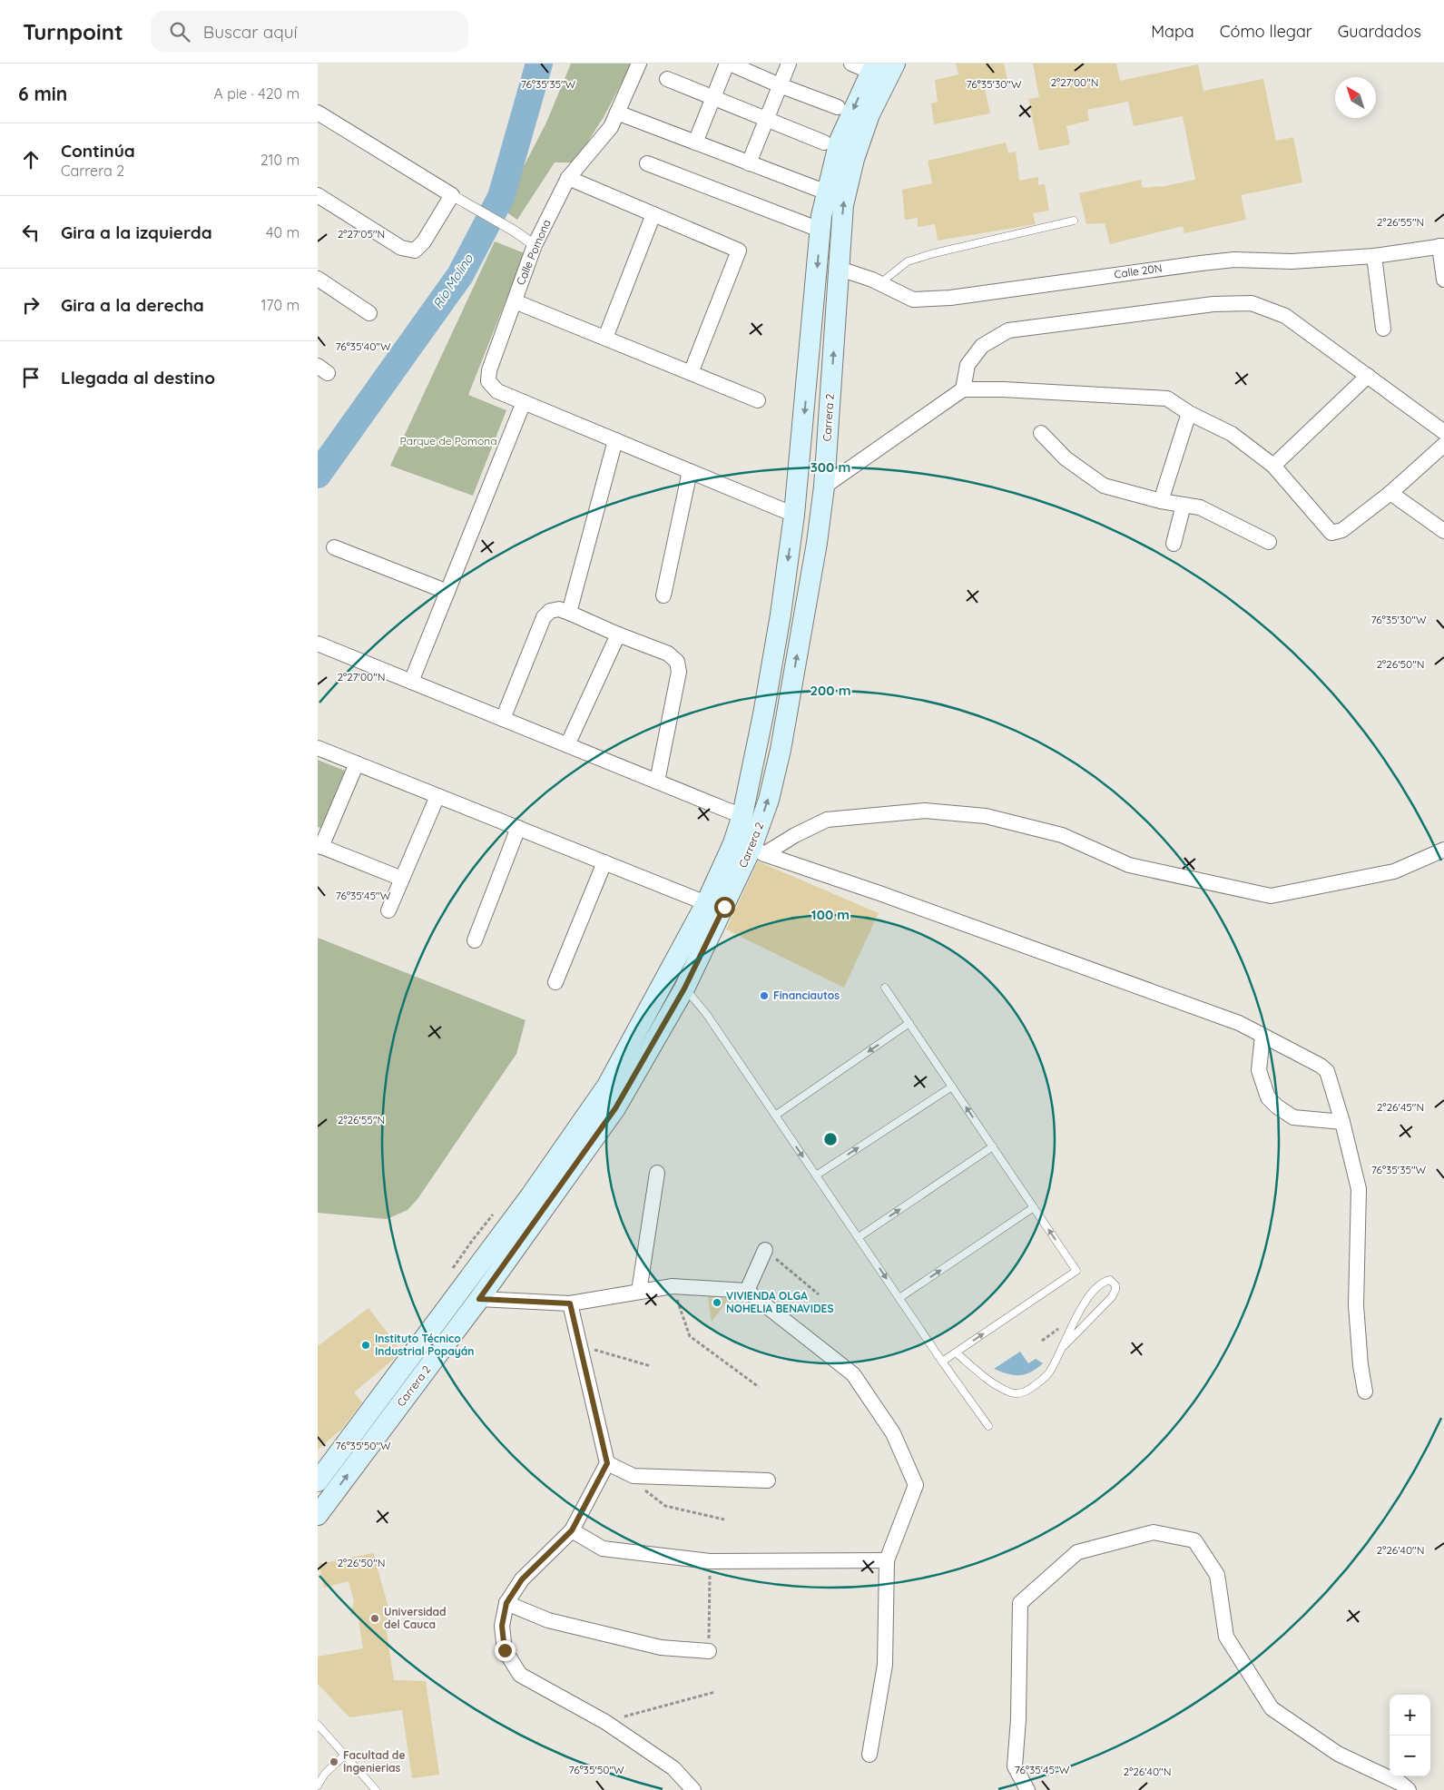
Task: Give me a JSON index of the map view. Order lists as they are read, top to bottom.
{
  "streets": {
    "main road": ["Carrera 2"],
    "street": ["Calle Pomona", "Calle 20N"]
  },
  "crossings": [
    ["Calle Pomona", "Carrera 2"],
    ["Calle 20N", "Carrera 2"]
  ],
  "water": ["Río Molino"],
  "parks": ["Parque de Pomona"],
  "places": [
    "Financiautos",
    "VIVIENDA OLGA NOHELIA BENAVIDES",
    "Instituto Técnico Industrial Popayán",
    "Universidad del Cauca",
    "Facultad de Ingenierias"
  ],
  "north": "top left",
  "page": {
    "header": "Turnpoint",
    "search": "Buscar aquí",
    "nav": ["Mapa", "Cómo llegar", "Guardados"],
    "heading": ["6 min", "A pie · 420 m"],
    "list": [
      ["Continúa", "Carrera 2", "210 m"],
      ["Gira a la izquierda", "40 m"],
      ["Gira a la derecha", "170 m"],
      "Llegada al destino"
    ],
    "map_buttons": ["+", "−"]
  },
  "coordinates": [
    "2°27'00\"N",
    "76°35'35\"W",
    "76°35'30\"W",
    "2°26'55\"N",
    "2°27'05\"N",
    "76°35'40\"W",
    "2°26'50\"N",
    "76°35'45\"W",
    "2°26'45\"N",
    "76°35'50\"W",
    "2°26'40\"N"
  ],
  "rings": ["300 m", "200 m", "100 m"]
}
